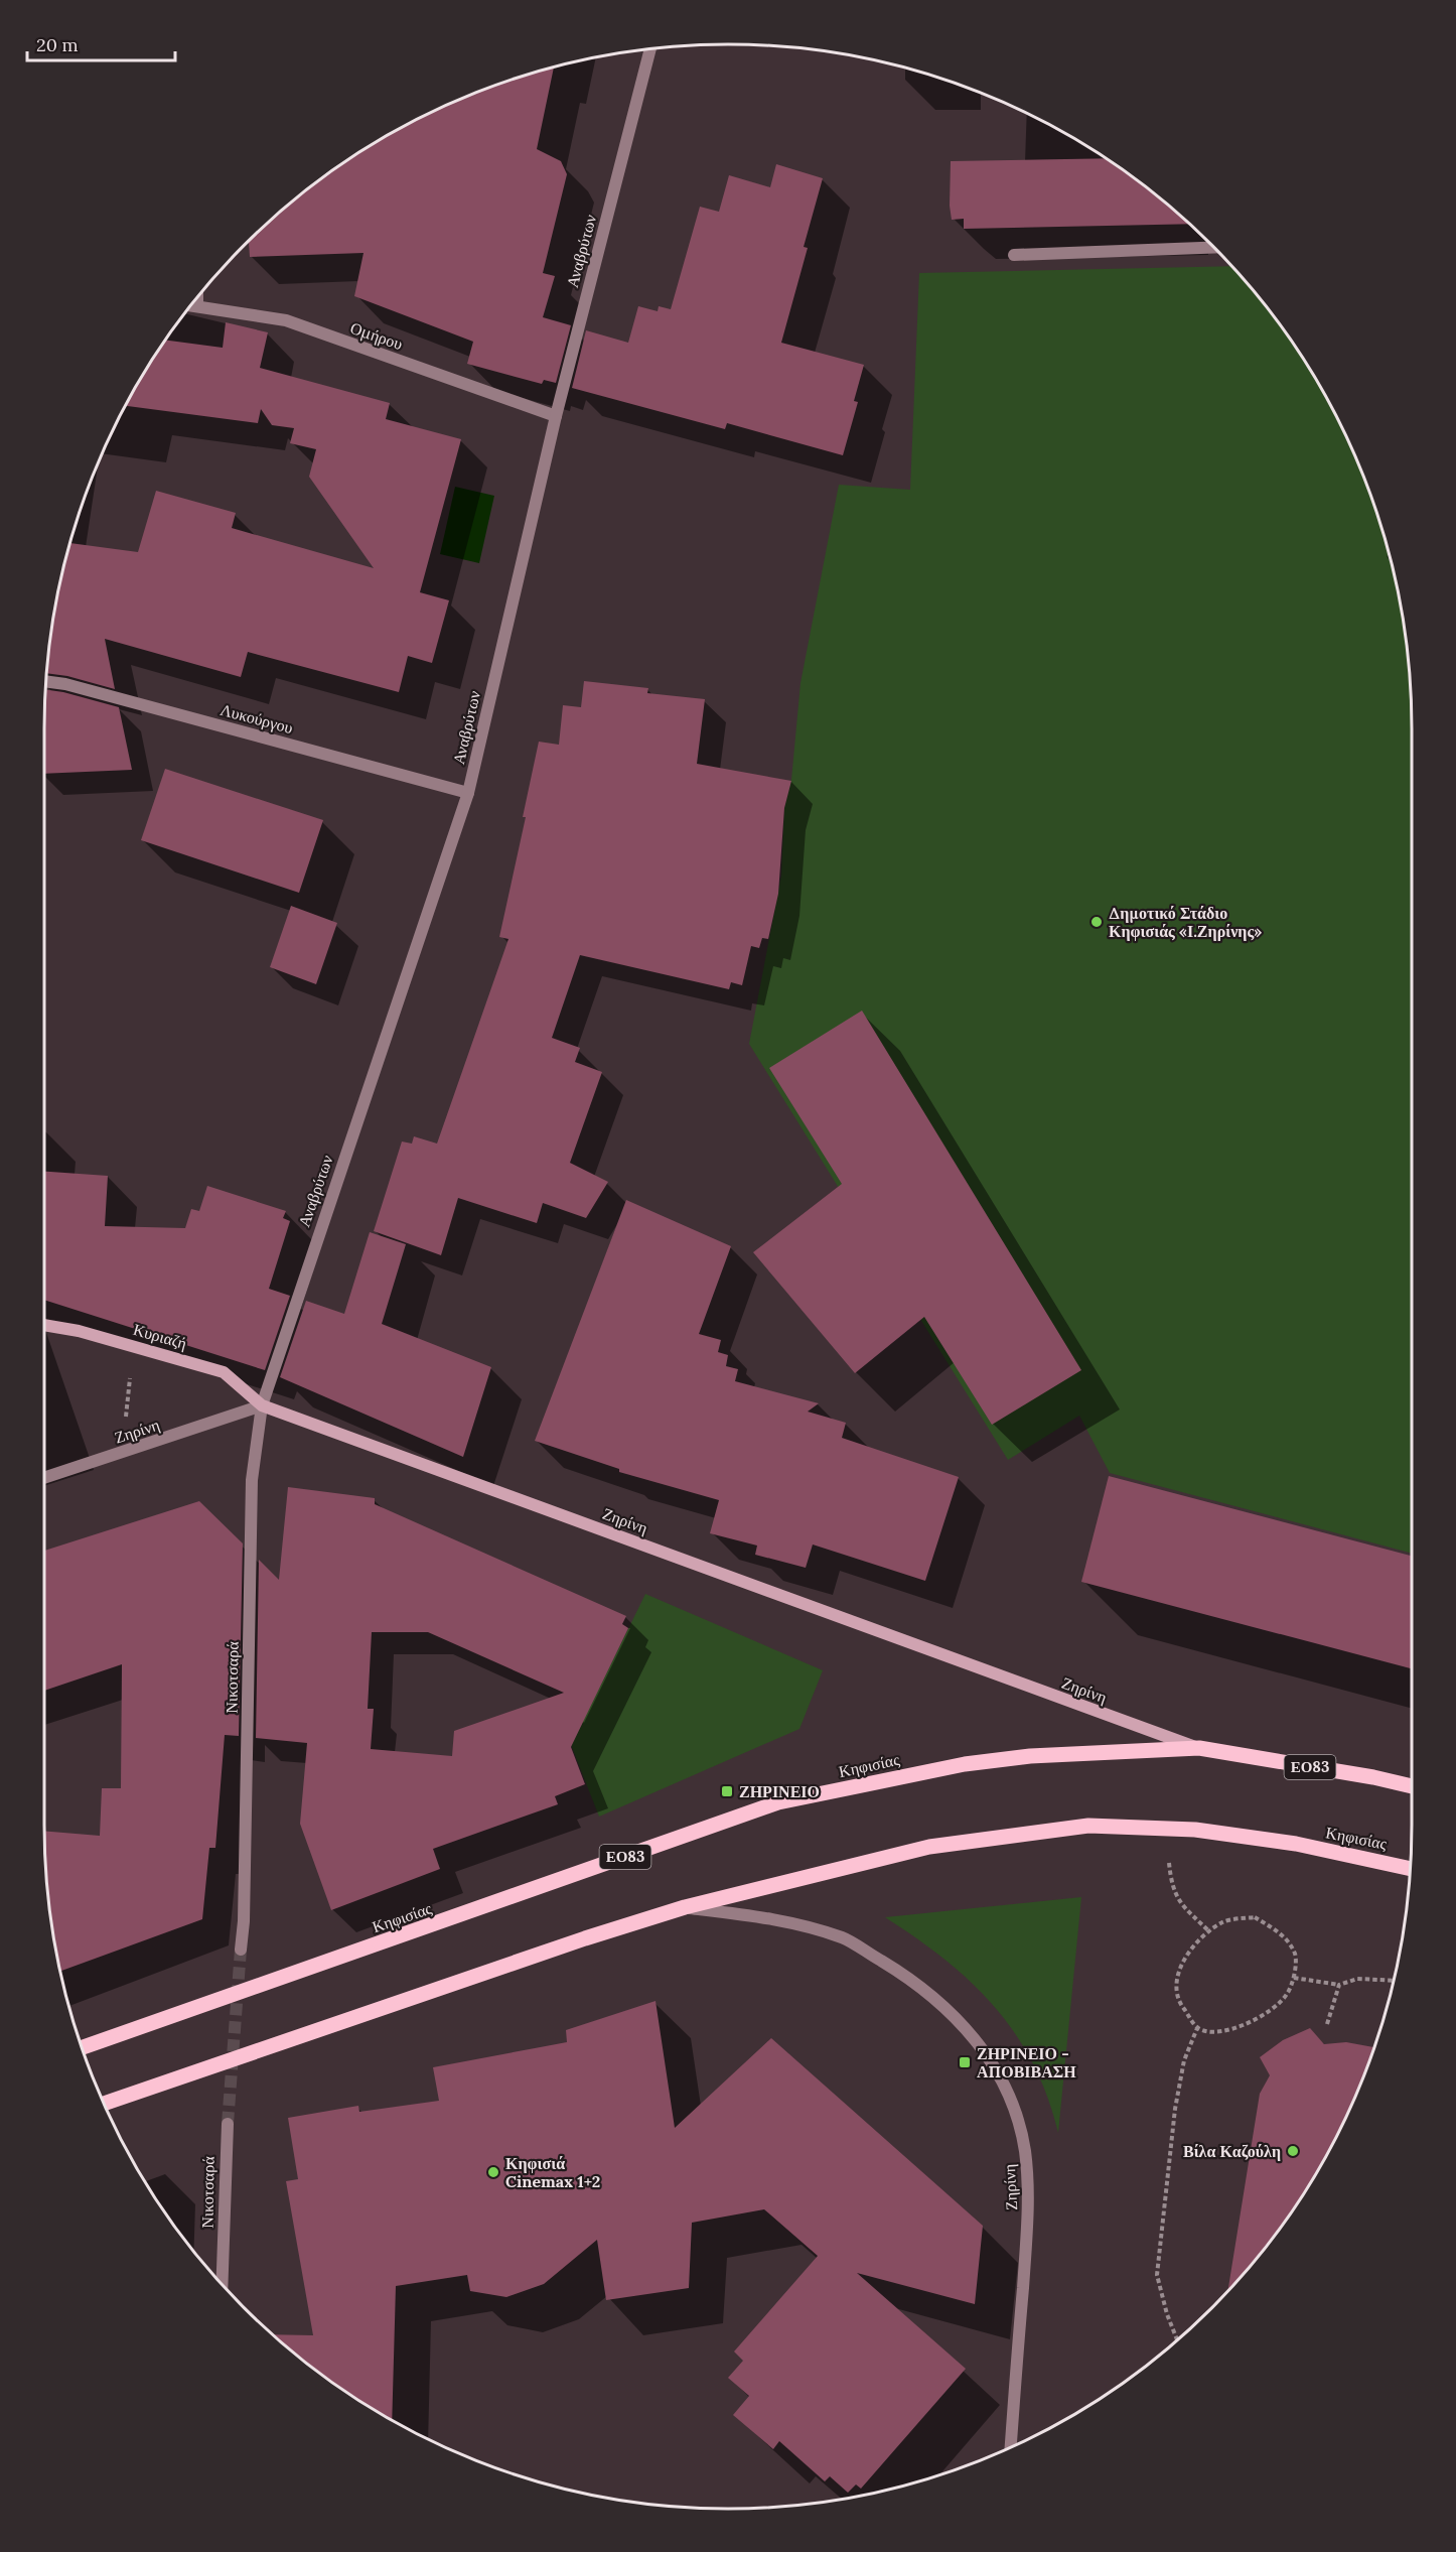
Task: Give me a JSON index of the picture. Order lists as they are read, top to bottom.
{
  "streets": {
    "main road": ["Κηφισίας", "ΕΟ83"],
    "street": [
      "Αναβρύτων",
      "Ομήρου",
      "Λυκούργου",
      "Κυριαζή",
      "Ζηρίνη",
      "Νικοτσαρά"
    ]
  },
  "crossings": [
    ["Αναβρύτων", "Ομήρου"],
    ["Αναβρύτων", "Λυκούργου"],
    ["Αναβρύτων", "Κυριαζή"],
    ["Αναβρύτων", "Ζηρίνη"],
    ["Αναβρύτων", "Νικοτσαρά"],
    ["Κυριαζή", "Ζηρίνη"],
    ["Κυριαζή", "Νικοτσαρά"],
    ["Ζηρίνη", "Νικοτσαρά"],
    ["Ζηρίνη", "Κηφισίας"]
  ],
  "places": {
    "other": ["Δημοτικό Στάδιο Κηφισιάς «Ι.Ζηρίνης»", "Βίλα Καζούλη", "Κηφισιά Cinemax 1+2"],
    "transit": ["ΖΗΡΙΝΕΙΟ", "ΖΗΡΙΝΕΙΟ - ΑΠΟΒΙΒΑΣΗ"]
  },
  "scale_bar": "20 m"
}
